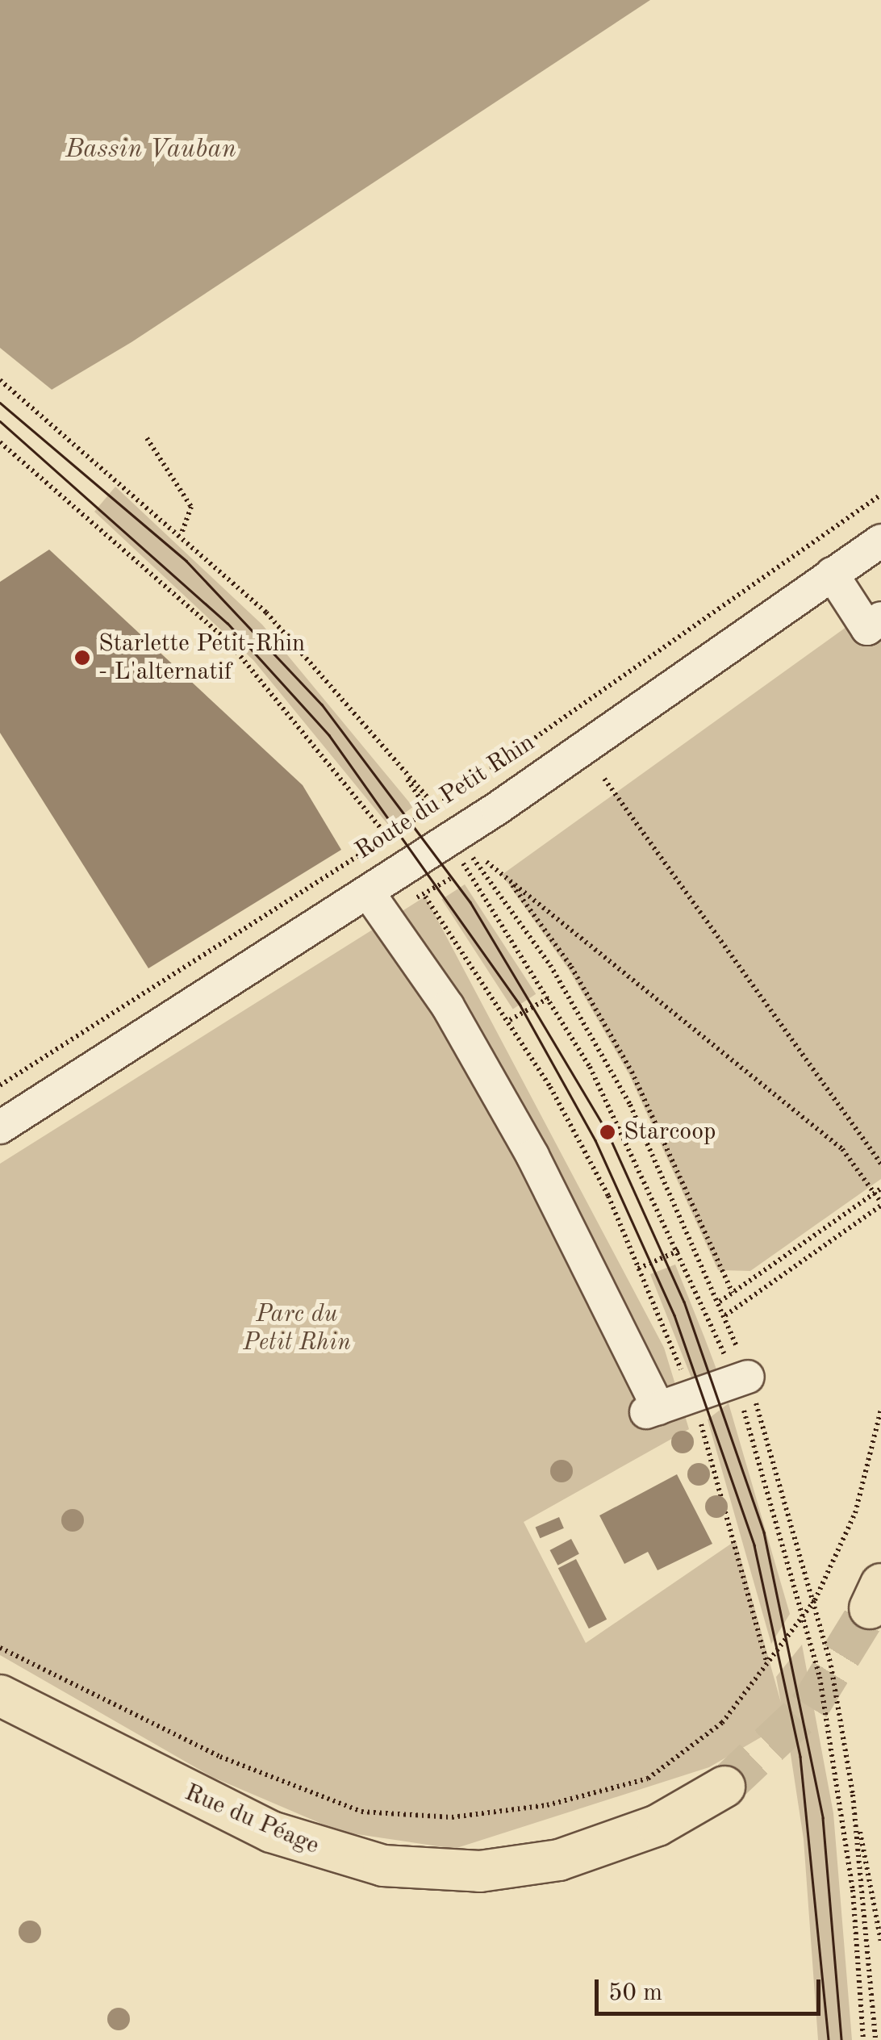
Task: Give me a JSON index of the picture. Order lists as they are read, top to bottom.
{
  "streets": {
    "main road": ["Rue du Péage"],
    "street": ["Route du Petit Rhin"]
  },
  "water": ["Bassin Vauban"],
  "parks": ["Parc du Petit Rhin"],
  "places": ["Starlette Petit-Rhin - L'alternatif", "Starcoop"],
  "scale_bar": "50 m"
}
